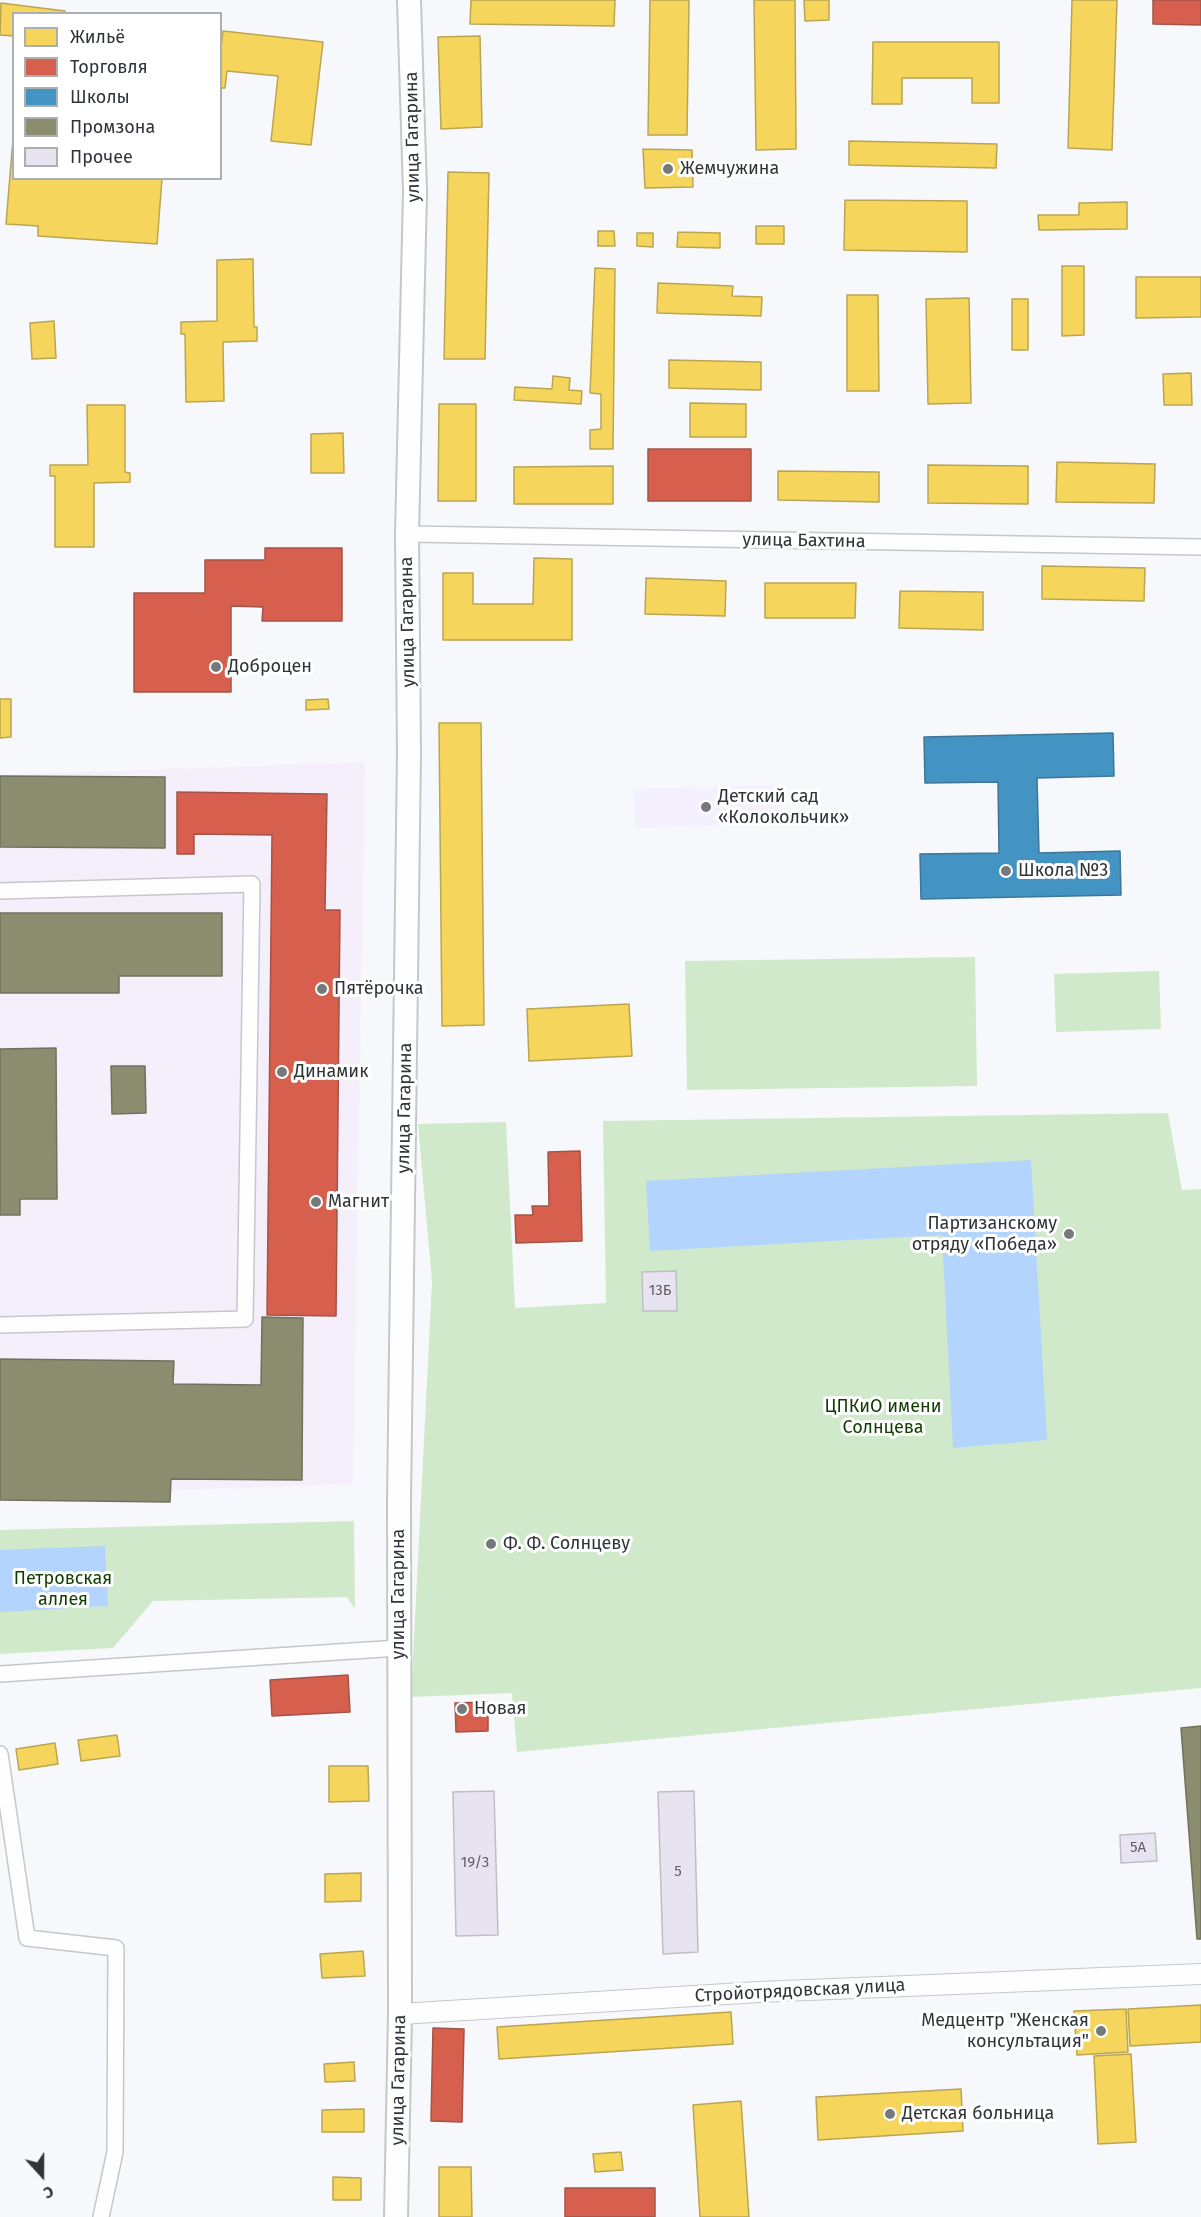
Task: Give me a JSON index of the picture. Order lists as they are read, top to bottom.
{
  "streets": {
    "main road": ["улица Гагарина"],
    "street": ["улица Бахтина", "Стройотрядовская улица"]
  },
  "crossings": [
    ["улица Гагарина", "улица Бахтина"],
    ["улица Гагарина", "Стройотрядовская улица"]
  ],
  "parks": ["ЦПКиО имени Солнцева", "Петровская аллея"],
  "places": [
    "Жемчужина",
    "Доброцен",
    "Детский сад «Колокольчик»",
    "Школа №3",
    "Пятёрочка",
    "Динамик",
    "Магнит",
    "Партизанскому отряду «Победа»",
    "Ф. Ф. Солнцеву",
    "Новая",
    "Медцентр \"Женская консультация\"",
    "Детская больница"
  ],
  "house_numbers": [
    "13Б",
    "5А",
    "19/3",
    "5"
  ],
  "legend": [
    "Жильё",
    "Торговля",
    "Школы",
    "Промзона",
    "Прочее"
  ],
  "north": "bottom"
}
